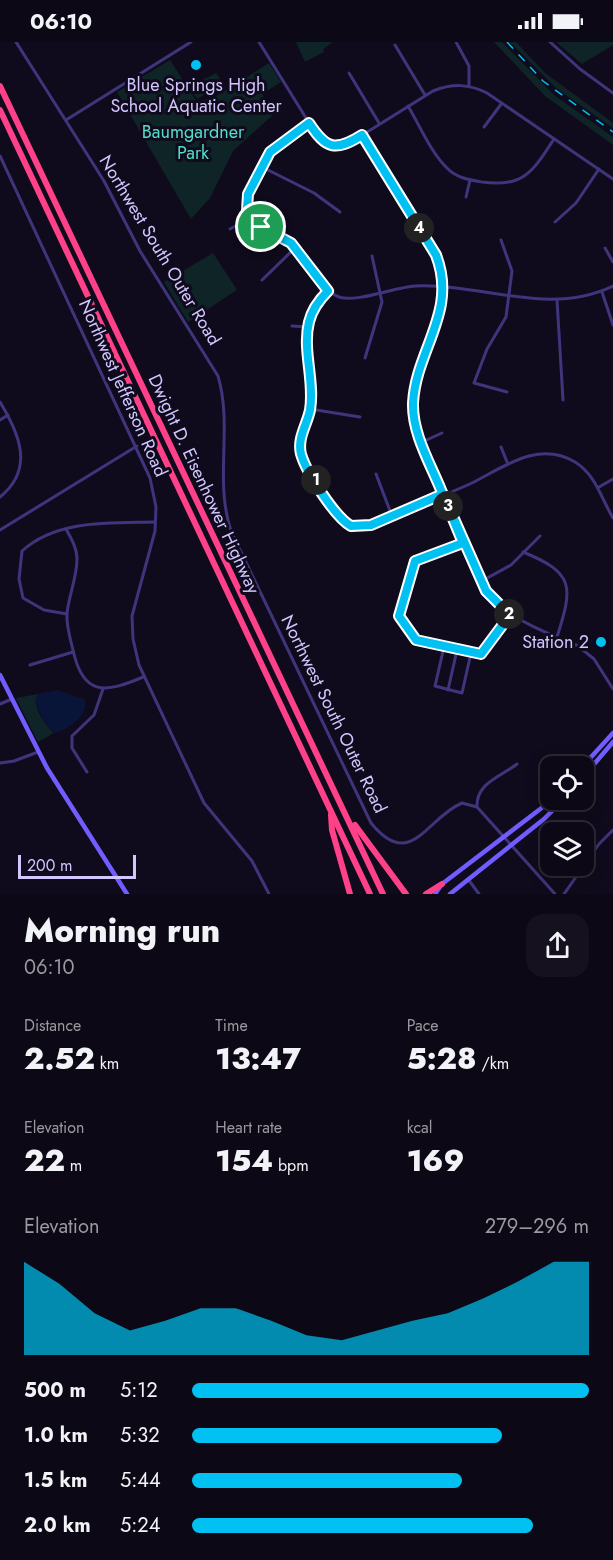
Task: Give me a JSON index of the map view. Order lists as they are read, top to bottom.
{
  "streets": {
    "highway": ["Dwight D. Eisenhower Highway"],
    "street": ["Northwest South Outer Road", "Northwest Jefferson Road"]
  },
  "parks": ["Baumgardner Park"],
  "places": ["Blue Springs High School Aquatic Center", "Station 2"],
  "scale_bar": "200 m",
  "page": {
    "status": "06:10",
    "pins": [
      "4",
      "1",
      "3",
      "2"
    ],
    "scale": "200 m",
    "heading": ["Morning run", "06:10"],
    "stats": [
      ["Distance", "2.52 km"],
      ["Time", "13:47"],
      ["Pace", "5:28 /km"],
      ["Elevation", "22 m"],
      ["Heart rate", "154 bpm"],
      ["kcal", "169"]
    ],
    "chart": ["Elevation", "279–296 m"],
    "list": [
      {
        "name": "500 m",
        "note": "5:12"
      },
      {
        "name": "1.0 km",
        "note": "5:32"
      },
      {
        "name": "1.5 km",
        "note": "5:44"
      },
      {
        "name": "2.0 km",
        "note": "5:24"
      }
    ]
  }
}
